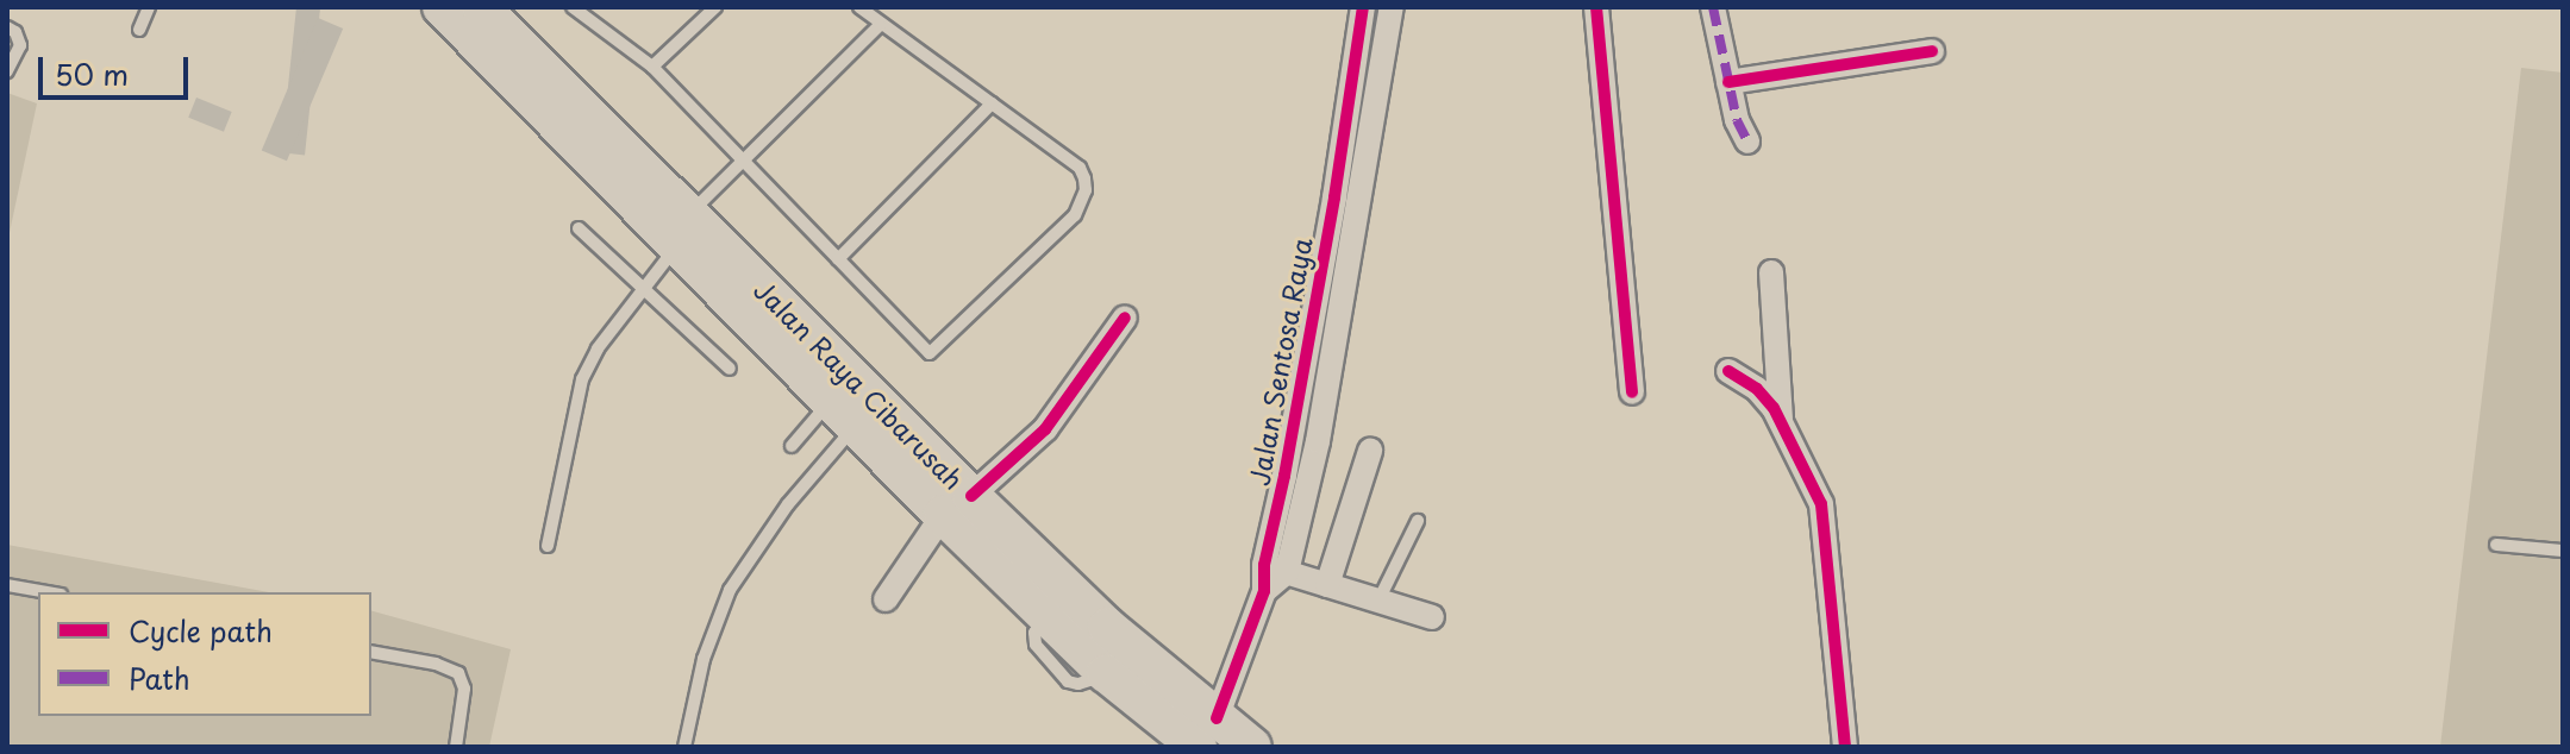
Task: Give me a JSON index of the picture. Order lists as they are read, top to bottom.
{
  "streets": {
    "main road": ["Jalan Raya Cibarusah"],
    "street": ["Jalan Sentosa Raya"]
  },
  "crossings": [
    ["Jalan Sentosa Raya", "Jalan Raya Cibarusah"]
  ],
  "legend": ["Cycle path", "Path"],
  "scale_bar": "50 m"
}
